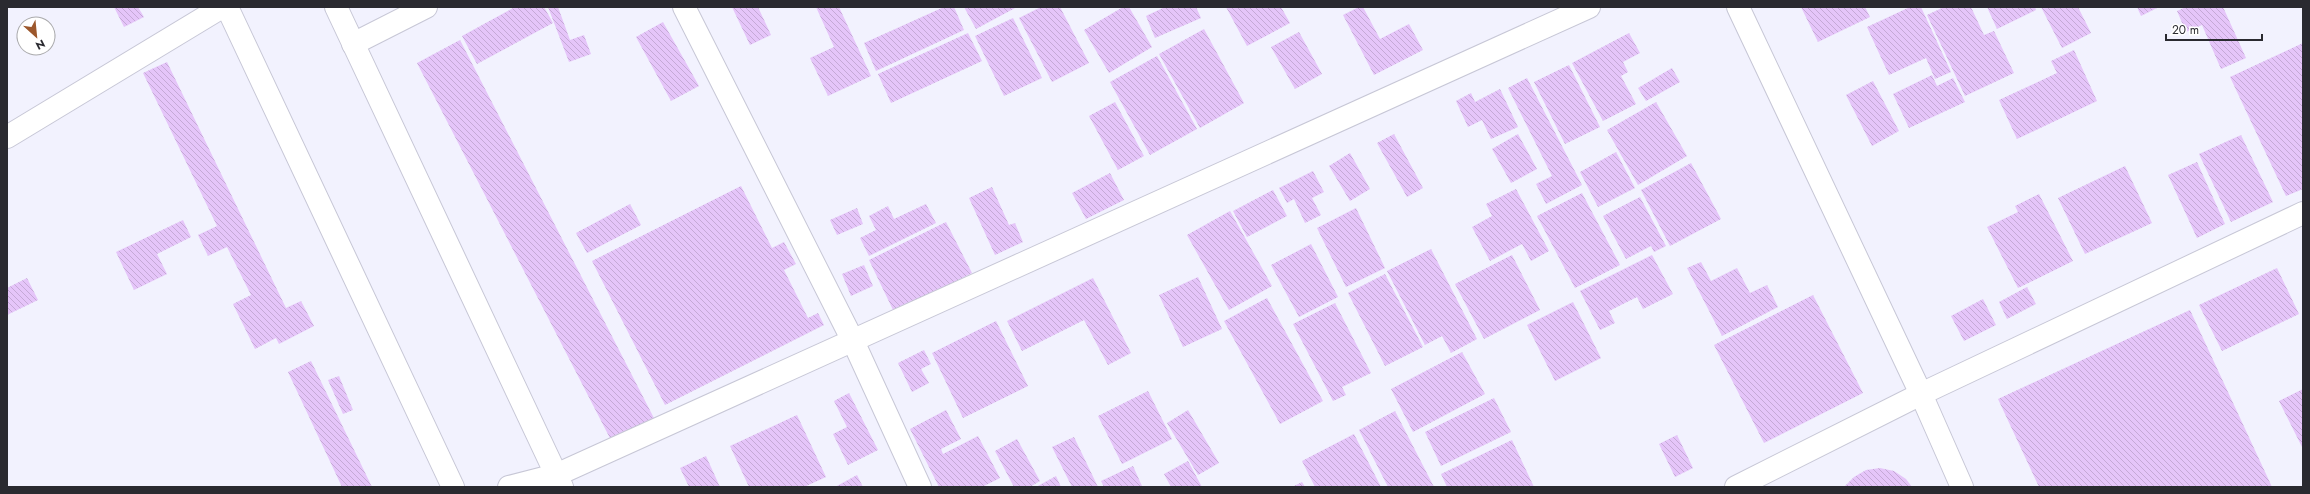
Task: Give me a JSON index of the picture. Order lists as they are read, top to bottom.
{
  "scale_bar": "20 m",
  "north": "bottom right"
}
